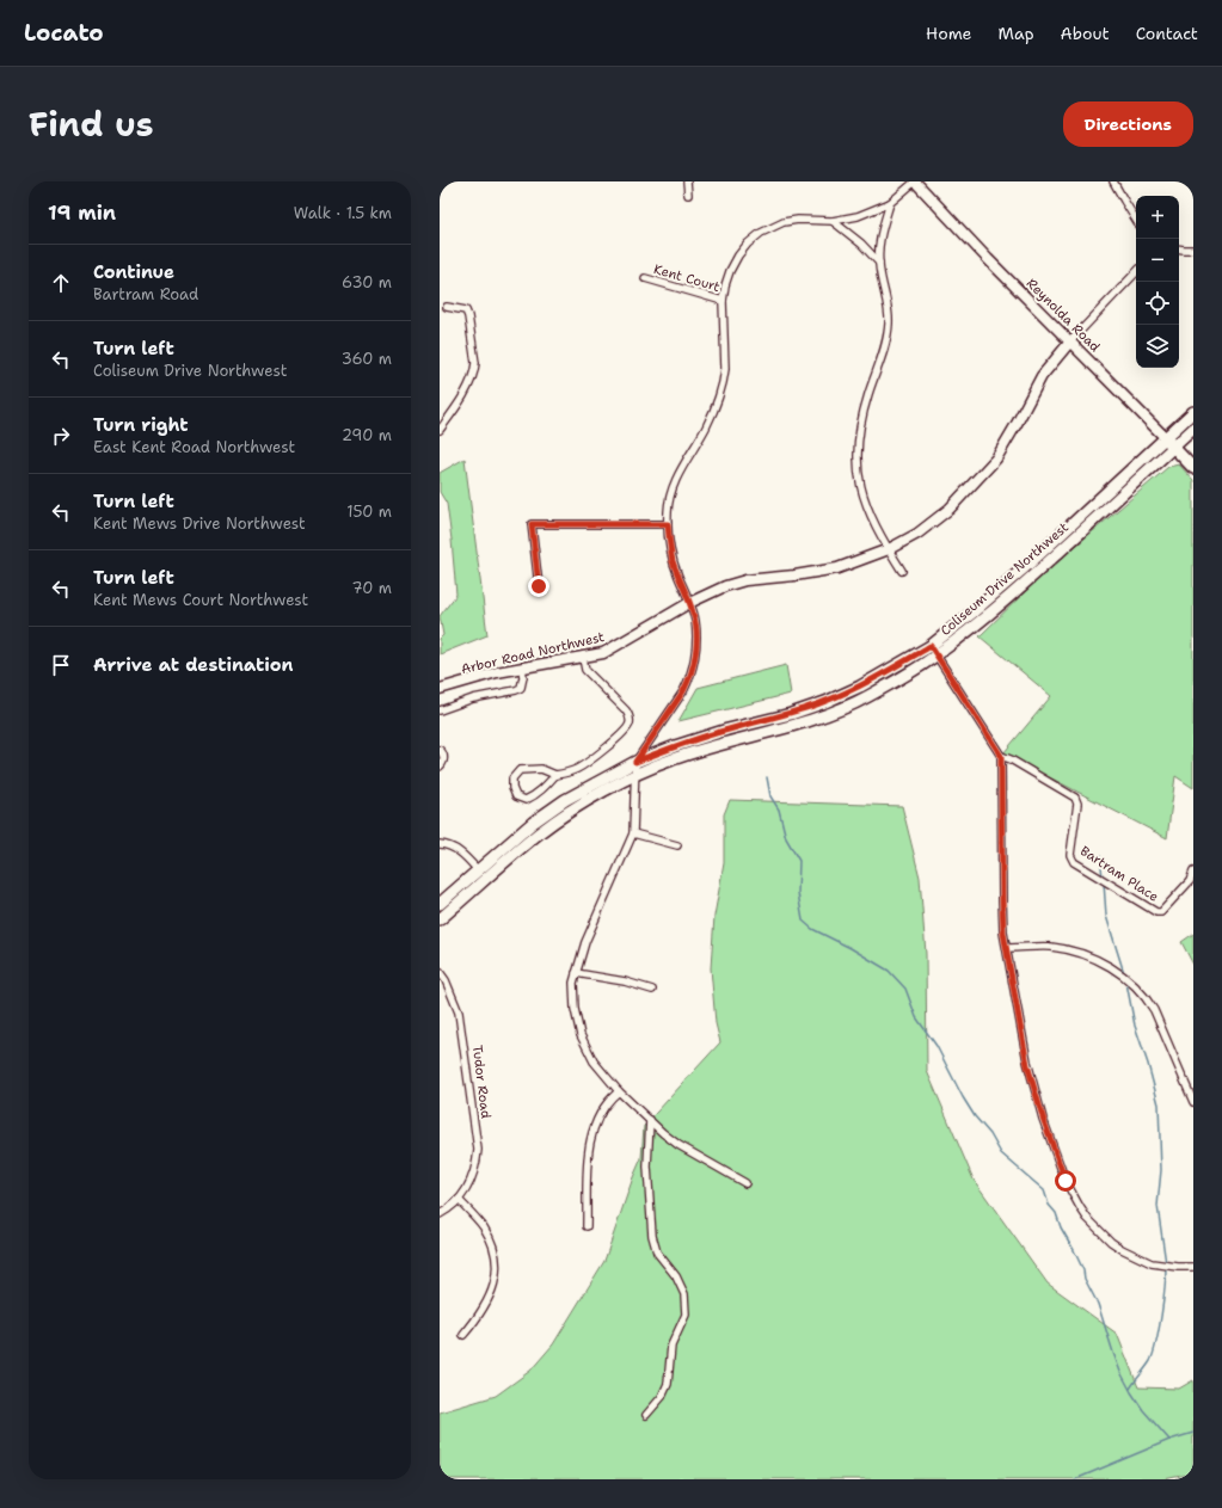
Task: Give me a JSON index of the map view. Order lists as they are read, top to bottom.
{
  "streets": {
    "main road": ["Reynolda Road", "Coliseum Drive Northwest"],
    "street": [
      "Kent Court",
      "Arbor Road Northwest",
      "Bartram Place",
      "Tudor Road"
    ]
  },
  "crossings": [
    ["Reynolda Road", "Coliseum Drive Northwest"],
    ["Reynolda Road", "Arbor Road Northwest"]
  ],
  "page": {
    "header": "Locato",
    "nav": [
      "Home",
      "Map",
      "About",
      "Contact"
    ],
    "title": "Find us",
    "buttons": "Directions",
    "heading": ["19 min", "Walk · 1.5 km"],
    "map_buttons": ["+", "−"],
    "list": [
      ["Continue", "Bartram Road", "630 m"],
      ["Turn left", "Coliseum Drive Northwest", "360 m"],
      ["Turn right", "East Kent Road Northwest", "290 m"],
      ["Turn left", "Kent Mews Drive Northwest", "150 m"],
      ["Turn left", "Kent Mews Court Northwest", "70 m"],
      "Arrive at destination"
    ]
  }
}
